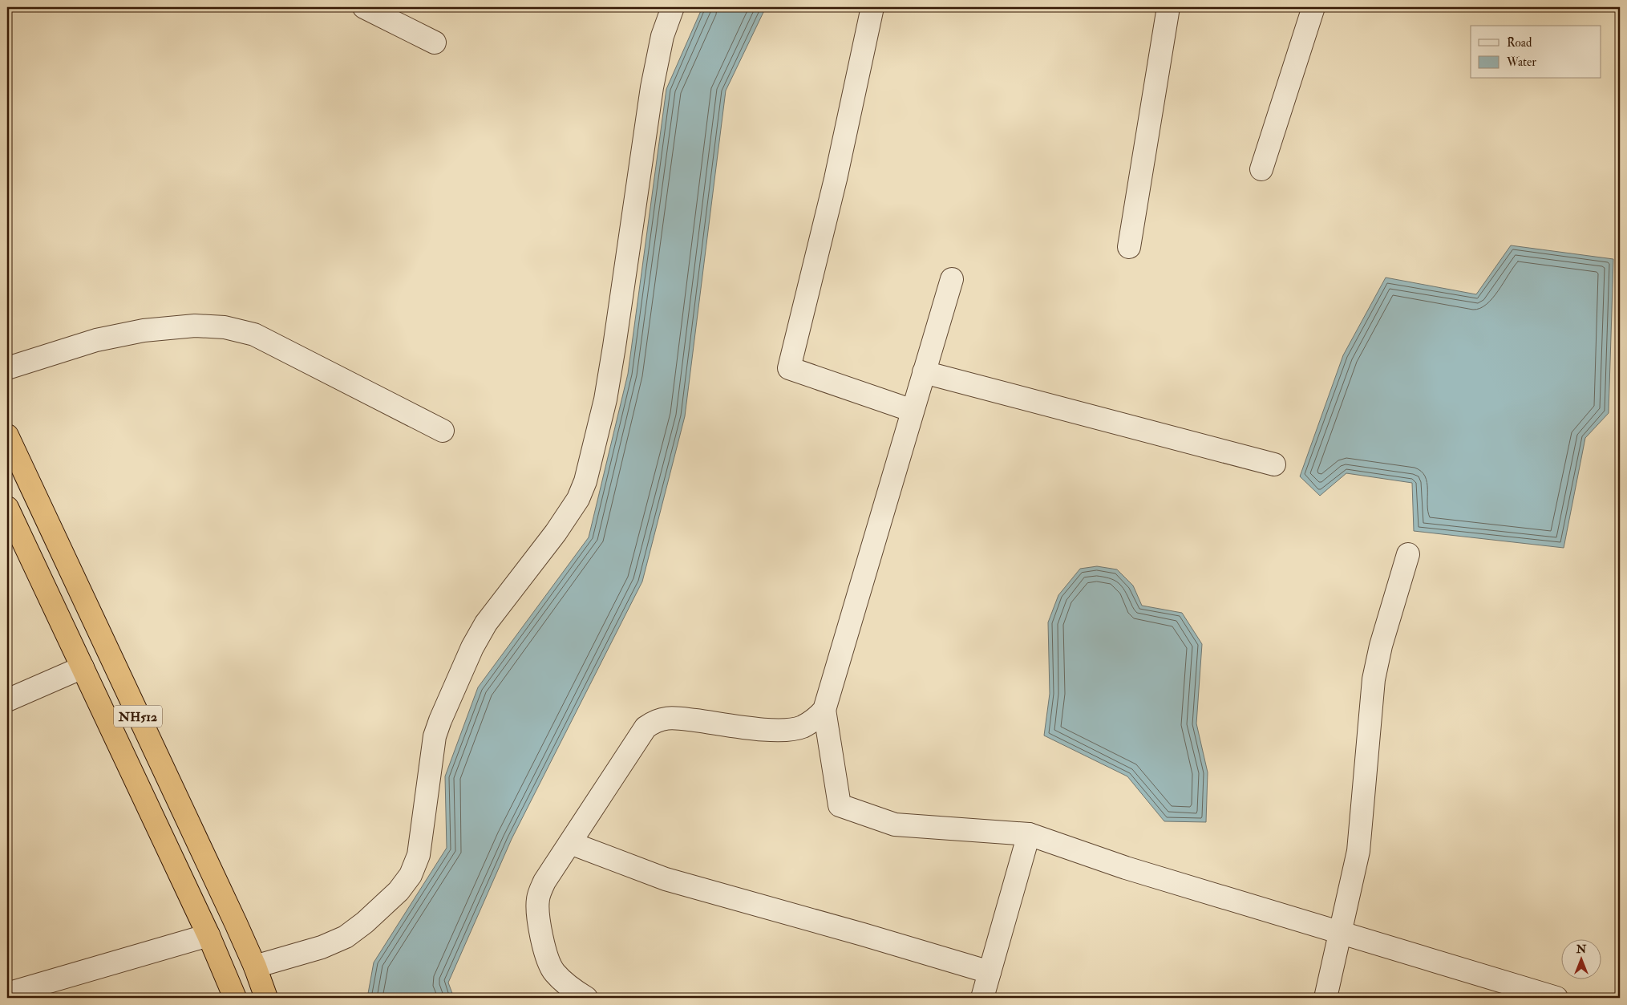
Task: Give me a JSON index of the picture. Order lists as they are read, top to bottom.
{
  "streets": {
    "highway": ["NH512"]
  },
  "legend": ["Road", "Water"],
  "north": "top"
}
